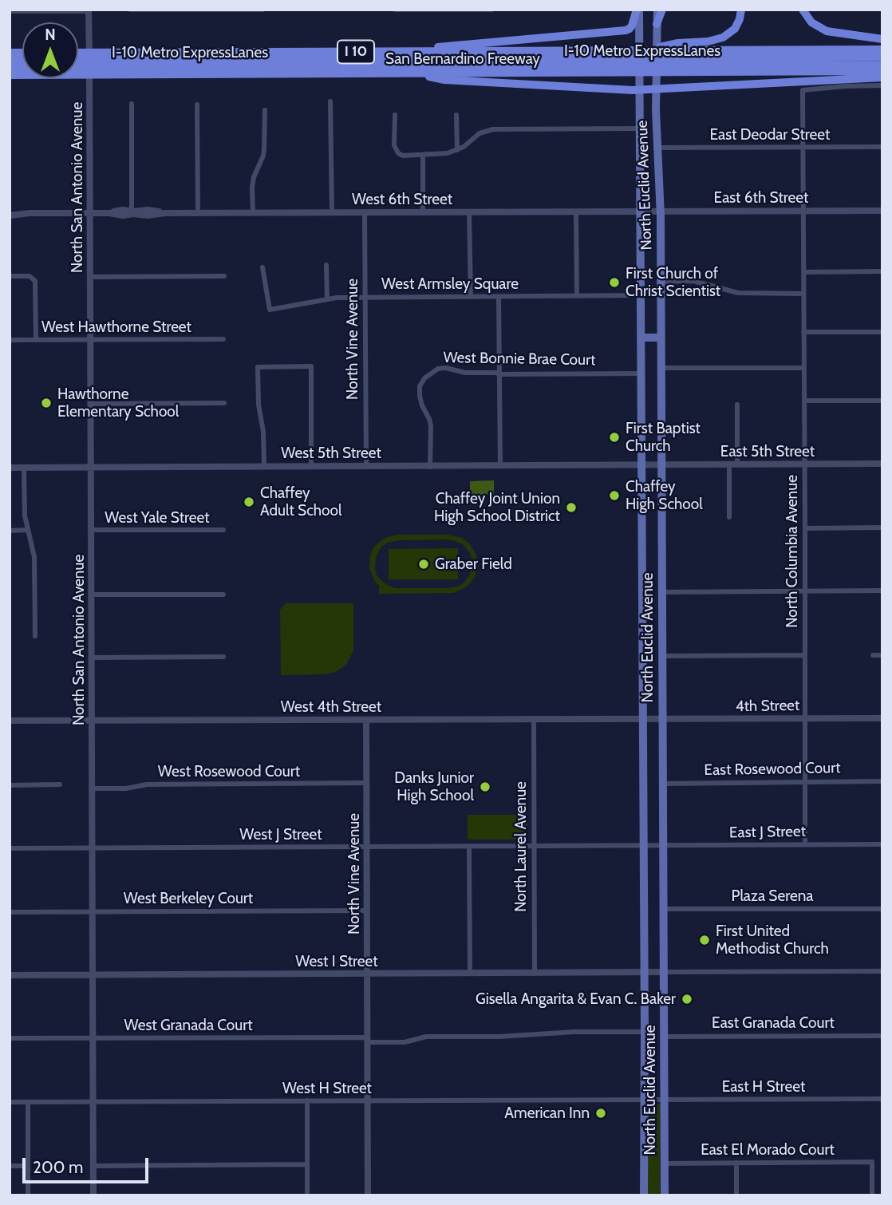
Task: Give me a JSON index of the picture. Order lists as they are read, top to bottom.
{
  "streets": {
    "highway": ["I-10 Metro ExpressLanes", "I 10", "San Bernardino Freeway"],
    "main road": ["North Euclid Avenue"],
    "street": [
      "East Deodar Street",
      "North San Antonio Avenue",
      "East 6th Street",
      "West 6th Street",
      "West Armsley Square",
      "West Hawthorne Street",
      "North Vine Avenue",
      "West Bonnie Brae Court",
      "East 5th Street",
      "West 5th Street",
      "West Yale Street",
      "North Columbia Avenue",
      "4th Street",
      "West 4th Street",
      "East Rosewood Court",
      "West Rosewood Court",
      "East J Street",
      "West J Street",
      "North Laurel Avenue",
      "Plaza Serena",
      "West Berkeley Court",
      "West I Street",
      "East Granada Court",
      "West Granada Court",
      "East H Street",
      "West H Street",
      "East El Morado Court"
    ]
  },
  "crossings": [
    ["East Deodar Street", "North Euclid Avenue"],
    ["East Deodar Street", "North Columbia Avenue"],
    ["North Euclid Avenue", "East 6th Street"],
    ["North Euclid Avenue", "West 6th Street"],
    ["North Euclid Avenue", "West Armsley Square"],
    ["North Euclid Avenue", "West Bonnie Brae Court"],
    ["North Euclid Avenue", "East 5th Street"],
    ["North Euclid Avenue", "West 5th Street"],
    ["North Euclid Avenue", "4th Street"],
    ["North Euclid Avenue", "West 4th Street"],
    ["North Euclid Avenue", "East Rosewood Court"],
    ["North Euclid Avenue", "East J Street"],
    ["North Euclid Avenue", "West J Street"],
    ["North Euclid Avenue", "Plaza Serena"],
    ["North Euclid Avenue", "West I Street"],
    ["North Euclid Avenue", "East Granada Court"],
    ["North Euclid Avenue", "West Granada Court"],
    ["North Euclid Avenue", "East H Street"],
    ["North Euclid Avenue", "West H Street"],
    ["North Euclid Avenue", "East El Morado Court"],
    ["North San Antonio Avenue", "West 6th Street"],
    ["North San Antonio Avenue", "West Hawthorne Street"],
    ["North San Antonio Avenue", "West 5th Street"],
    ["North San Antonio Avenue", "West Yale Street"],
    ["North San Antonio Avenue", "West 4th Street"],
    ["North San Antonio Avenue", "West Rosewood Court"],
    ["North San Antonio Avenue", "West J Street"],
    ["North San Antonio Avenue", "West Berkeley Court"],
    ["North San Antonio Avenue", "West I Street"],
    ["North San Antonio Avenue", "West Granada Court"],
    ["North San Antonio Avenue", "West H Street"],
    ["East 6th Street", "West 6th Street"],
    ["East 6th Street", "North Columbia Avenue"],
    ["West 6th Street", "North Vine Avenue"],
    ["West Armsley Square", "North Vine Avenue"],
    ["North Vine Avenue", "West 5th Street"],
    ["North Vine Avenue", "West 4th Street"],
    ["North Vine Avenue", "West Rosewood Court"],
    ["North Vine Avenue", "West J Street"],
    ["North Vine Avenue", "West Berkeley Court"],
    ["North Vine Avenue", "West I Street"],
    ["North Vine Avenue", "West Granada Court"],
    ["North Vine Avenue", "West H Street"],
    ["West Bonnie Brae Court", "West 5th Street"],
    ["East 5th Street", "West 5th Street"],
    ["East 5th Street", "North Columbia Avenue"],
    ["North Columbia Avenue", "4th Street"],
    ["North Columbia Avenue", "East Rosewood Court"],
    ["North Columbia Avenue", "East J Street"],
    ["4th Street", "West 4th Street"],
    ["West 4th Street", "North Laurel Avenue"],
    ["East J Street", "West J Street"],
    ["West J Street", "North Laurel Avenue"],
    ["North Laurel Avenue", "West I Street"],
    ["East H Street", "West H Street"]
  ],
  "places": [
    "First Church of Christ Scientist",
    "Hawthorne Elementary School",
    "First Baptist Church",
    "Chaffey High School",
    "Chaffey Adult School",
    "Chaffey Joint Union High School District",
    "Graber Field",
    "Danks Junior High School",
    "First United Methodist Church",
    "Gisella Angarita & Evan C. Baker",
    "American Inn"
  ],
  "scale_bar": "200 m",
  "north": "top"
}
